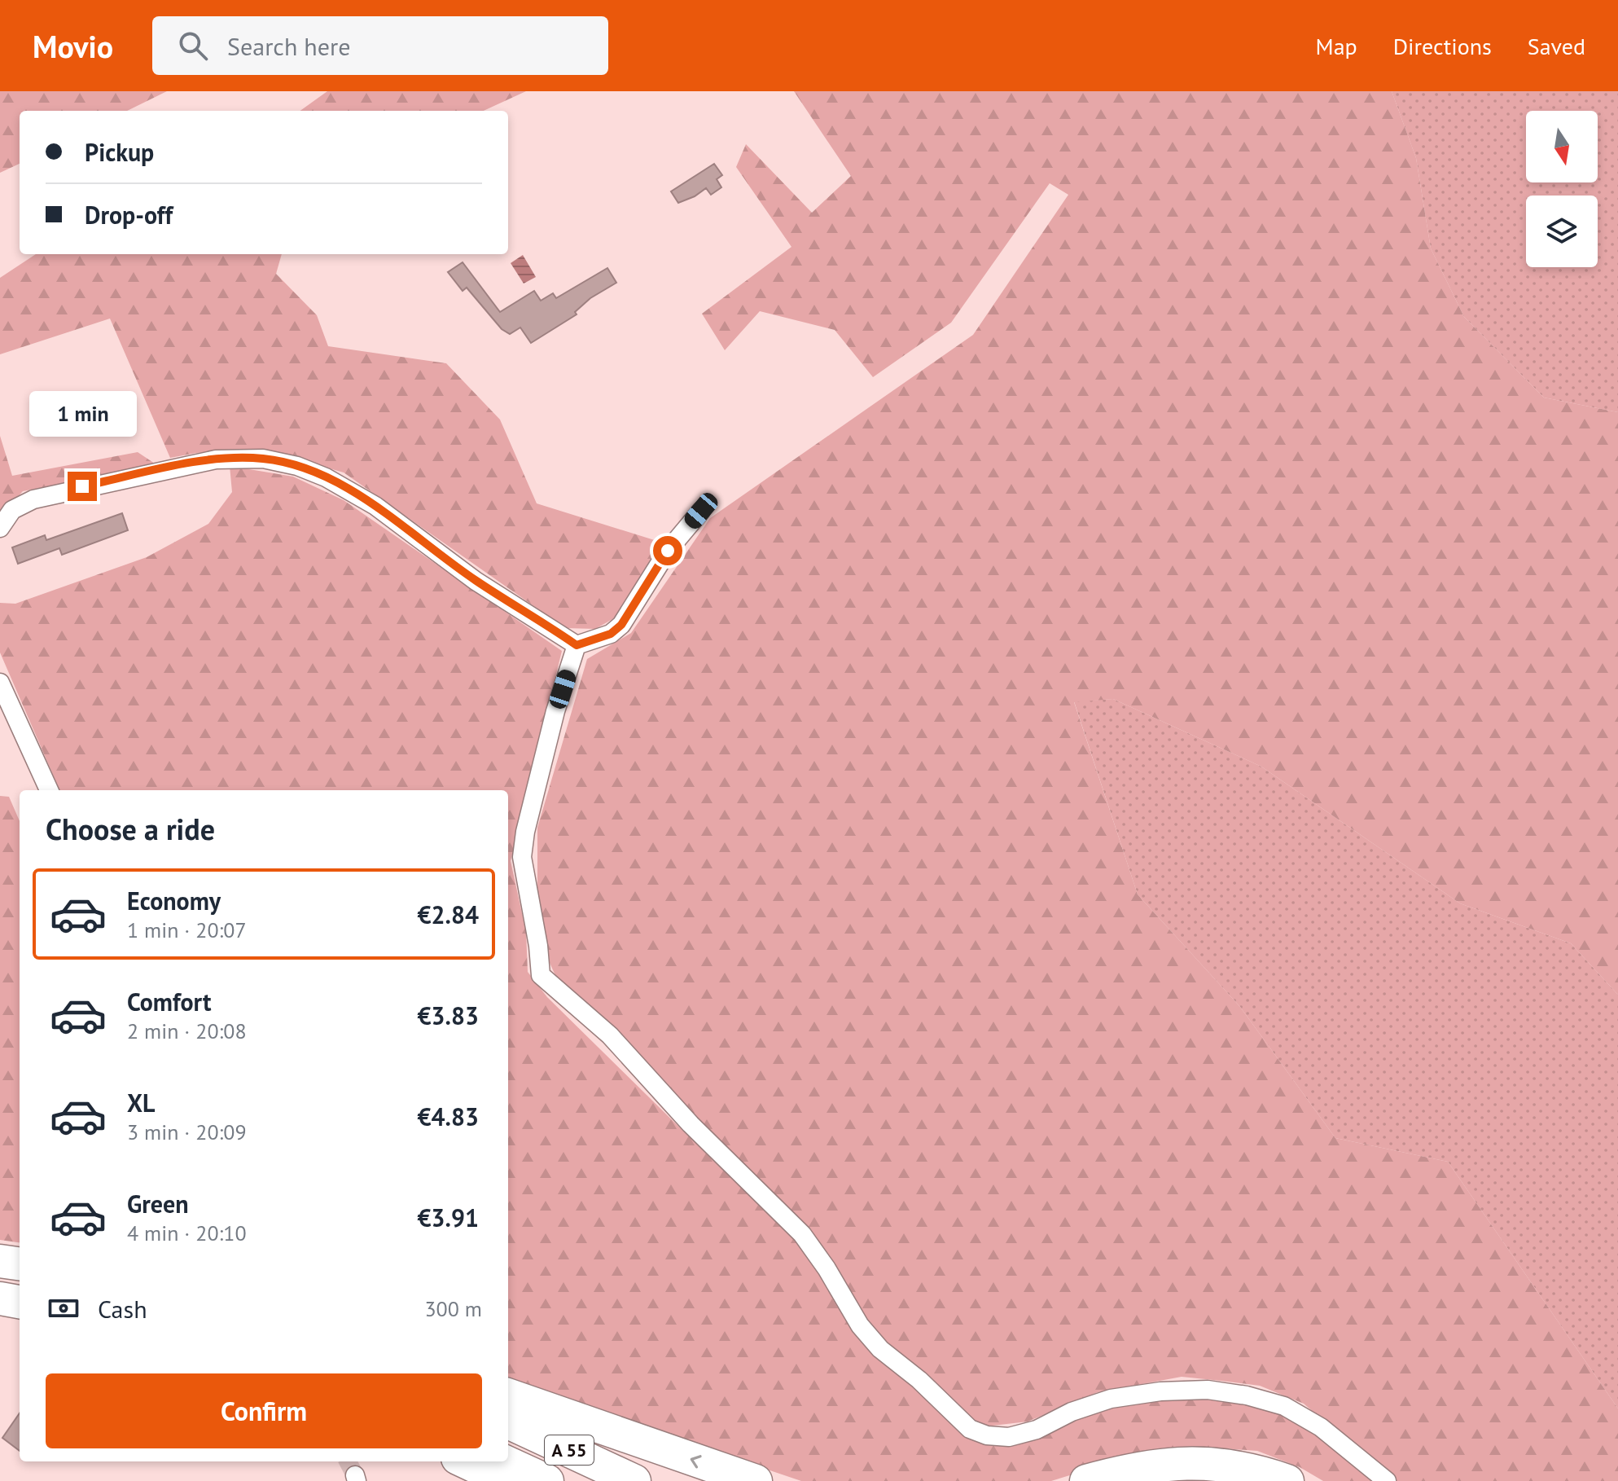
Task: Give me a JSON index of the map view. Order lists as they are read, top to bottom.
{
  "streets": {
    "highway": ["A 55"]
  },
  "north": "bottom",
  "page": {
    "header": "Movio",
    "search": "Search here",
    "nav": ["Map", "Directions", "Saved"],
    "banner": ["Pickup", "Drop-off"],
    "bubble": "1 min",
    "heading": "Choose a ride",
    "list": [
      {
        "name": "Economy",
        "note": "1 min · 20:07",
        "value": "€2.84"
      },
      {
        "name": "Comfort",
        "note": "2 min · 20:08",
        "value": "€3.83"
      },
      {
        "name": "XL",
        "note": "3 min · 20:09",
        "value": "€4.83"
      },
      {
        "name": "Green",
        "note": "4 min · 20:10",
        "value": "€3.91"
      }
    ],
    "pay": ["Cash", "300 m"],
    "buttons": "Confirm"
  }
}
